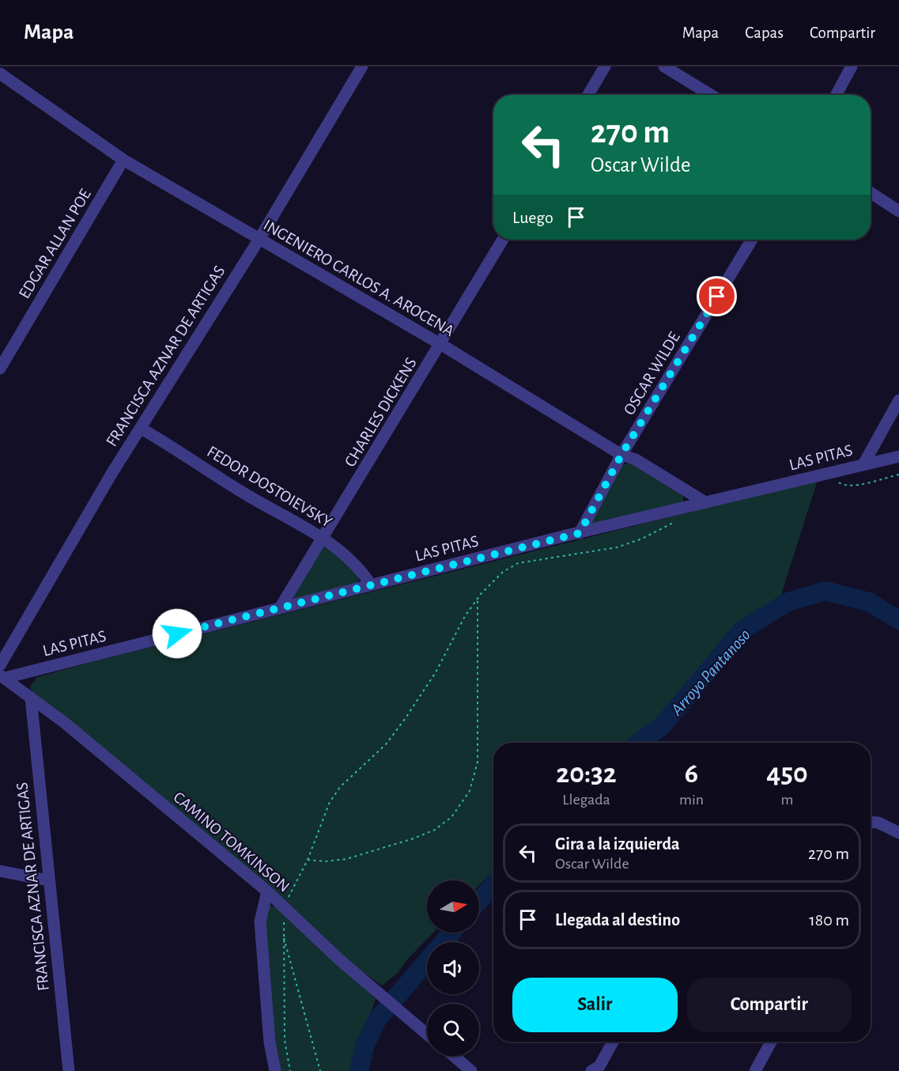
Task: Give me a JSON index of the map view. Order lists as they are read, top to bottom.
{
  "streets": {
    "street": [
      "EDGAR ALLAN POE",
      "INGENIERO CARLOS A. AROCENA",
      "FRANCISCA AZNAR DE ARTIGAS",
      "OSCAR WILDE",
      "CHARLES DICKENS",
      "LAS PITAS",
      "FEDOR DOSTOIEVSKY",
      "CAMINO TOMKINSON"
    ]
  },
  "crossings": [
    ["EDGAR ALLAN POE", "INGENIERO CARLOS A. AROCENA"],
    ["INGENIERO CARLOS A. AROCENA", "FRANCISCA AZNAR DE ARTIGAS"],
    ["INGENIERO CARLOS A. AROCENA", "OSCAR WILDE"],
    ["INGENIERO CARLOS A. AROCENA", "CHARLES DICKENS"],
    ["INGENIERO CARLOS A. AROCENA", "LAS PITAS"],
    ["FRANCISCA AZNAR DE ARTIGAS", "FEDOR DOSTOIEVSKY"],
    ["FRANCISCA AZNAR DE ARTIGAS", "CAMINO TOMKINSON"],
    ["OSCAR WILDE", "LAS PITAS"],
    ["CHARLES DICKENS", "LAS PITAS"],
    ["CHARLES DICKENS", "FEDOR DOSTOIEVSKY"],
    ["LAS PITAS", "FEDOR DOSTOIEVSKY"],
    ["LAS PITAS", "CAMINO TOMKINSON"]
  ],
  "water": ["Arroyo Pantanoso"],
  "north": "right",
  "page": {
    "header": "Mapa",
    "nav": ["Mapa", "Capas", "Compartir"],
    "turn": ["270 m", "Oscar Wilde"],
    "then": "Luego",
    "eta": [
      "20:32",
      "Llegada",
      "6",
      "min",
      "450",
      "m"
    ],
    "list": [
      {
        "name": "Gira a la izquierda",
        "note": "Oscar Wilde",
        "value": "270 m"
      },
      {
        "name": "Llegada al destino",
        "value": "180 m"
      }
    ],
    "buttons": ["Salir", "Compartir"]
  }
}
